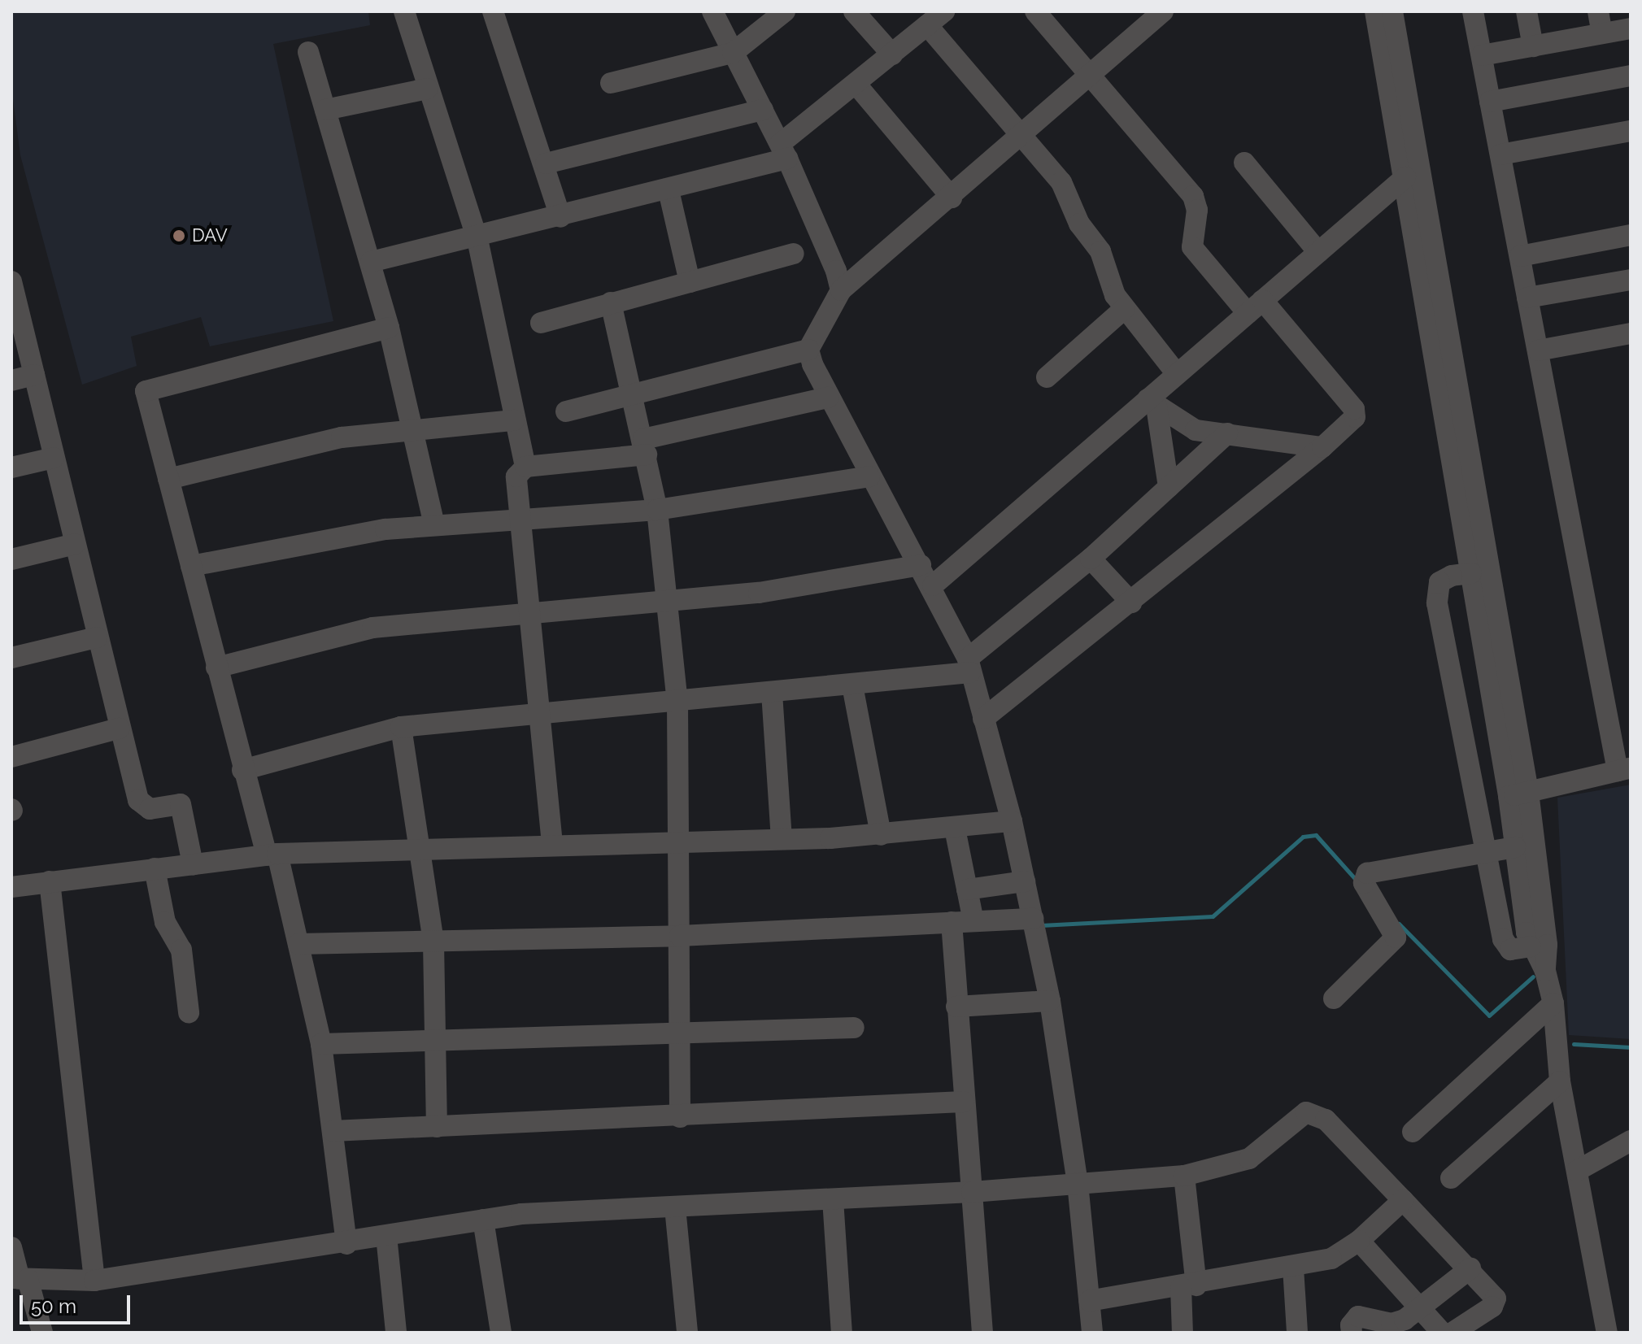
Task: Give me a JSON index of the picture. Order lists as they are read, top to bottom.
{
  "places": ["DAV"],
  "scale_bar": "50 m"
}
